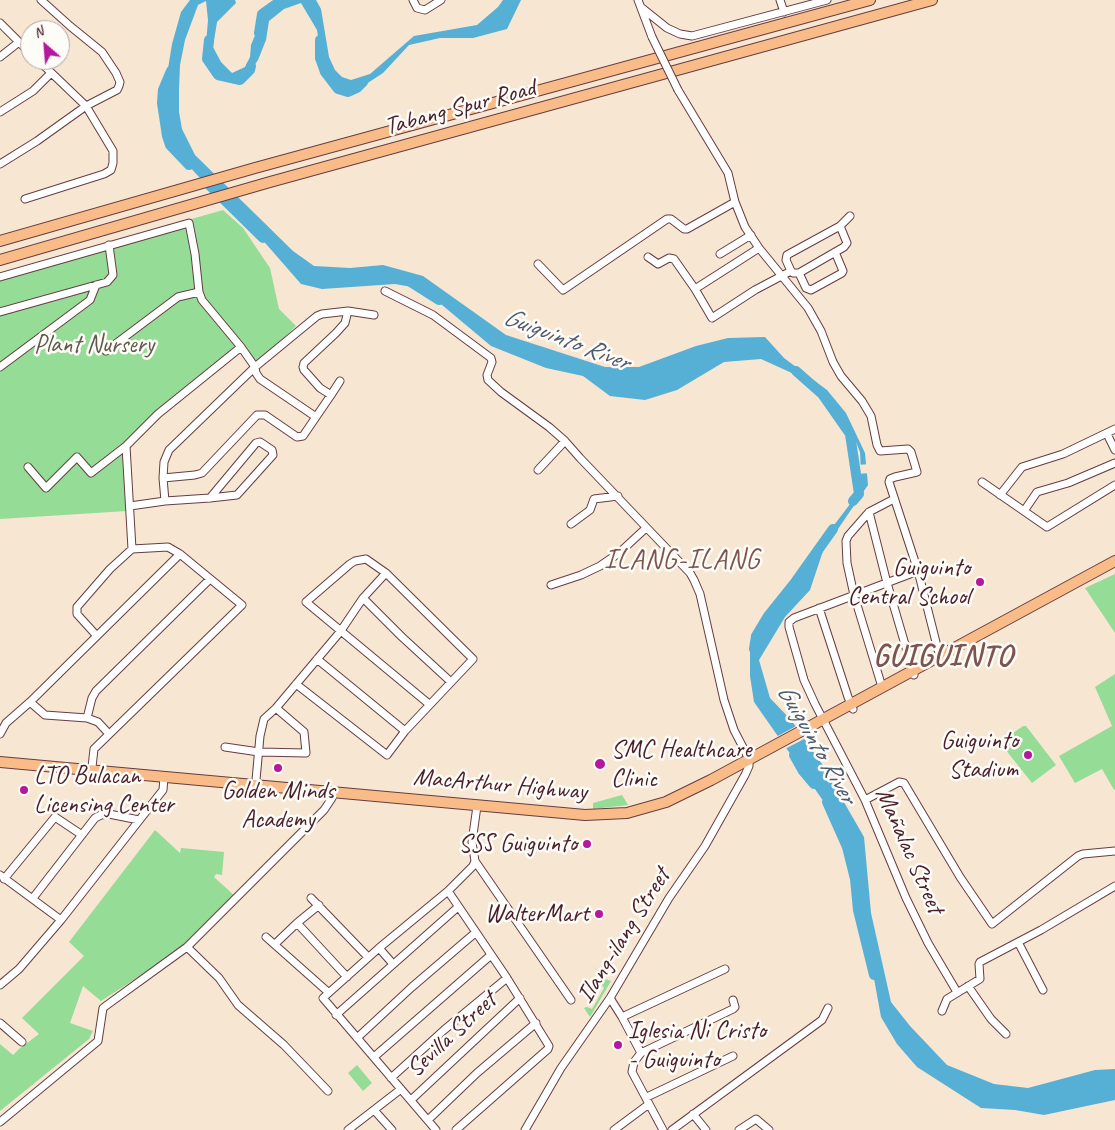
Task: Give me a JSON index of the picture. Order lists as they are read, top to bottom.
{
  "streets": {
    "highway": ["Tabang Spur Road", "MacArthur Highway"],
    "street": ["Mañalac Street", "Ilang-ilang Street", "Sevilla Street"]
  },
  "crossings": [
    ["MacArthur Highway", "Mañalac Street"],
    ["MacArthur Highway", "Ilang-ilang Street"]
  ],
  "districts": ["ILANG-ILANG", "GUIGUINTO"],
  "water": ["Guiguinto River"],
  "parks": ["Plant Nursery"],
  "places": [
    "Guiguinto Central School",
    "Guiguinto Stadium",
    "SMC Healthcare Clinic",
    "Golden Minds Academy",
    "LTO Bulacan Licensing Center",
    "SSS Guiguinto",
    "WalterMart",
    "Iglesia Ni Cristo - Guiguinto"
  ],
  "north": "top left"
}
